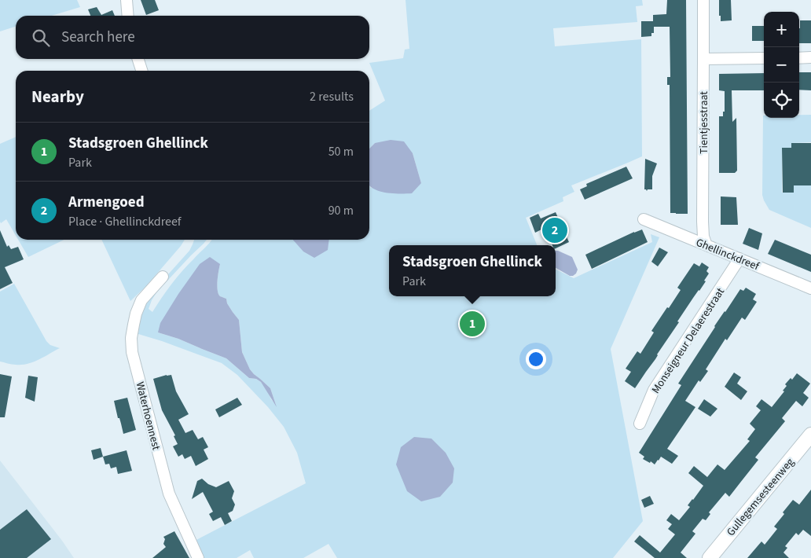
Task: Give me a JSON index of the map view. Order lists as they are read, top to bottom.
{
  "streets": {
    "street": [
      "Tientjesstraat",
      "Ghellinckdreef",
      "Monseigneur Delaerestraat",
      "Waterhoennest",
      "Gullegemsesteenweg"
    ]
  },
  "crossings": [
    ["Tientjesstraat", "Ghellinckdreef"],
    ["Ghellinckdreef", "Monseigneur Delaerestraat"]
  ],
  "page": {
    "map_buttons": ["+", "−"],
    "search": "Search here",
    "heading": ["Nearby", "2 results"],
    "list": [
      {
        "mark": "1",
        "name": "Stadsgroen Ghellinck",
        "note": "Park",
        "value": "50 m"
      },
      {
        "mark": "2",
        "name": "Armengoed",
        "note": "Place · Ghellinckdreef",
        "value": "90 m"
      }
    ],
    "pins": ["2", "1"],
    "popup": ["Stadsgroen Ghellinck", "Park"]
  }
}
